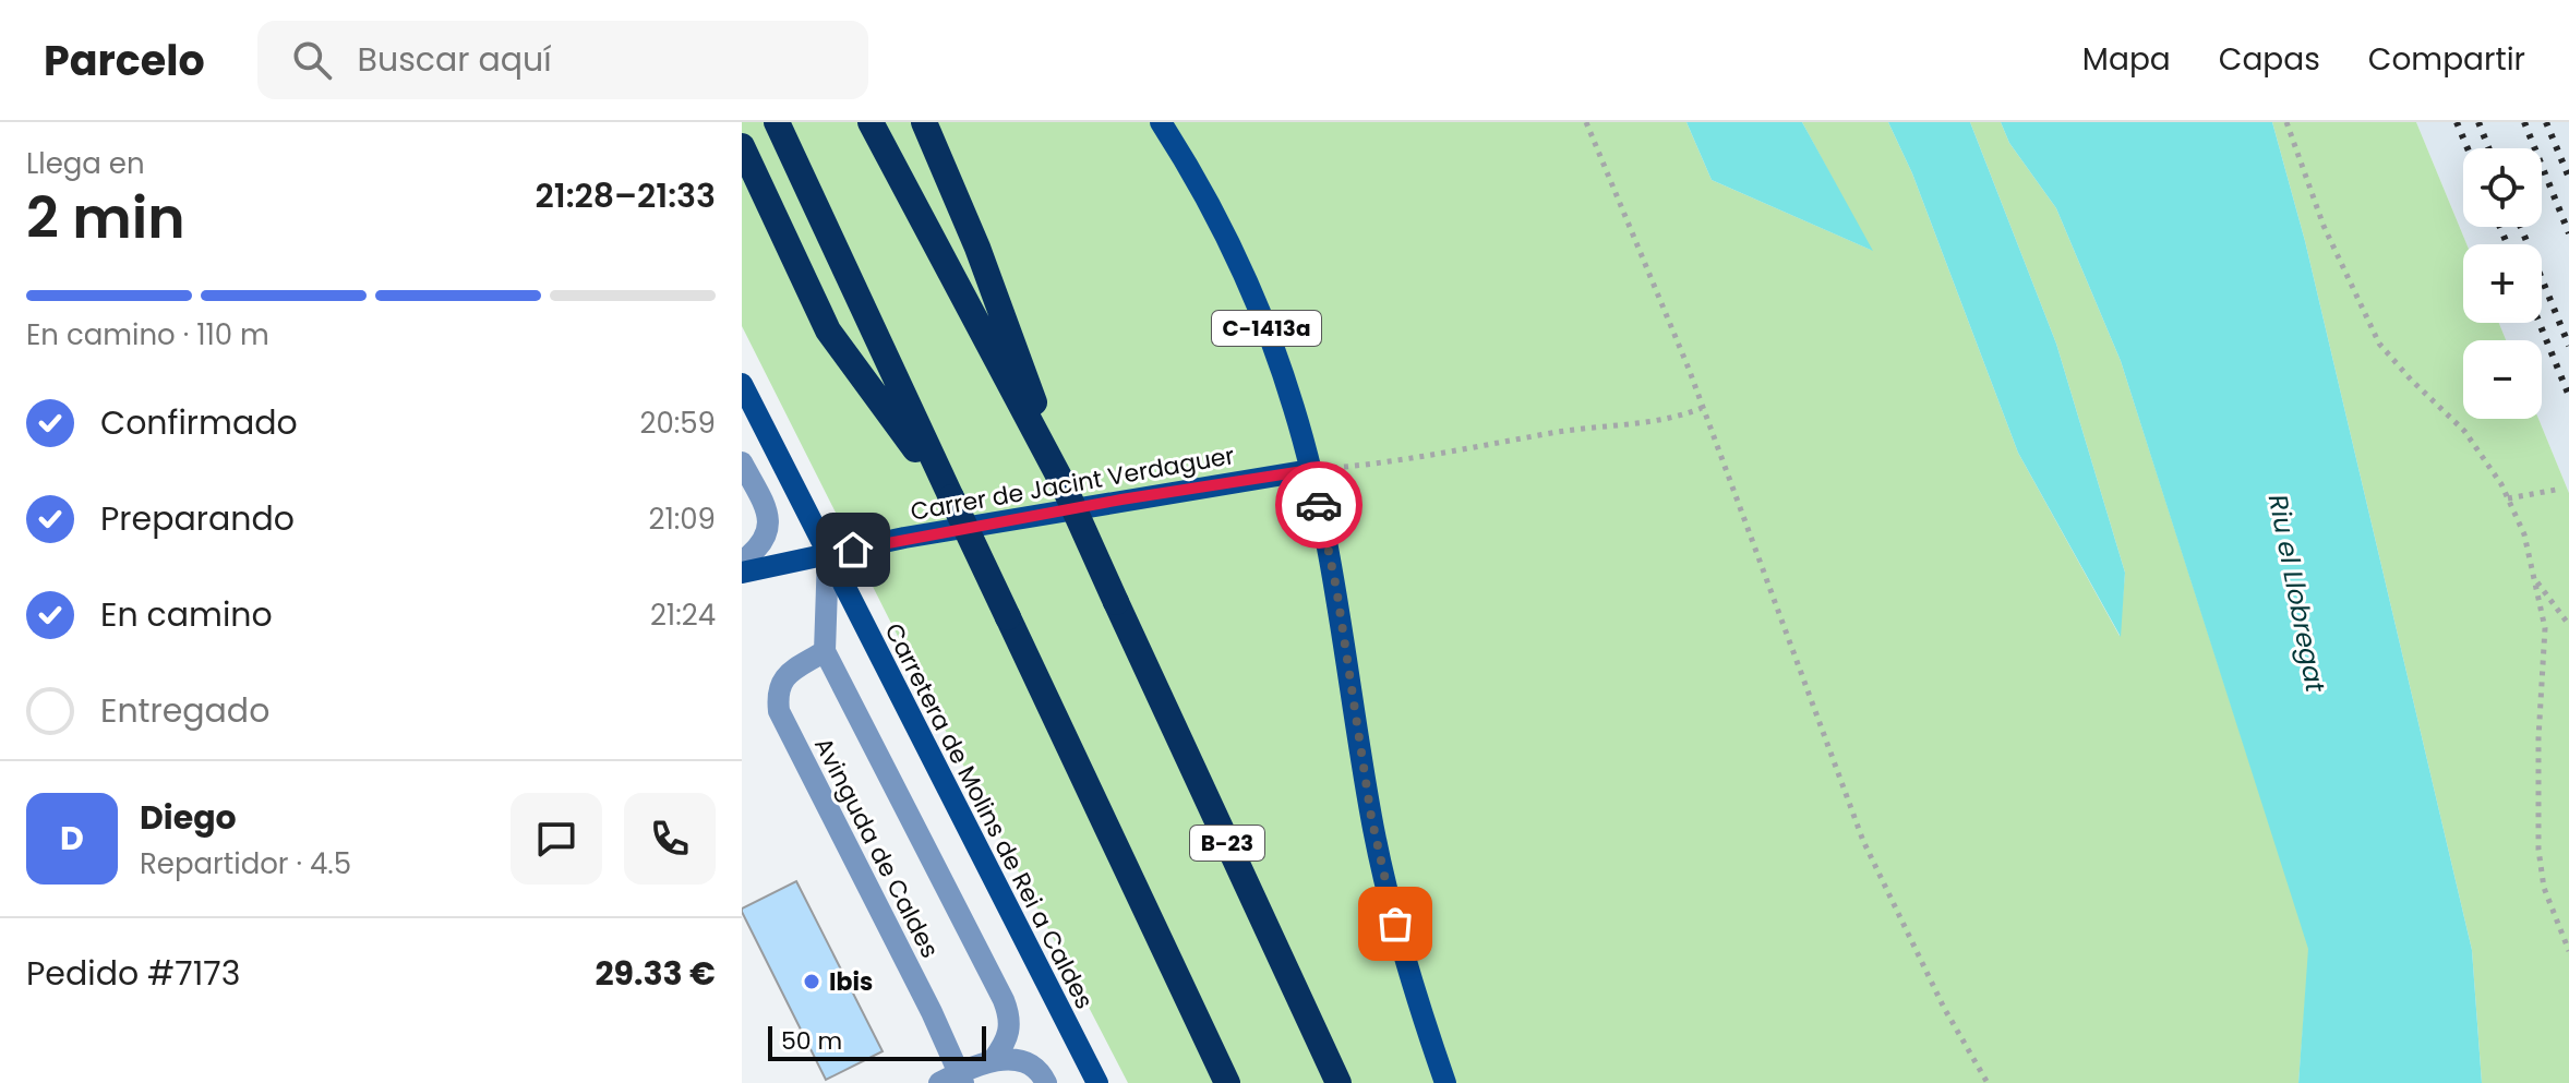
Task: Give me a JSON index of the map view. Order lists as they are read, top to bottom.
{
  "streets": {
    "highway": ["B-23"],
    "main road": ["C-1413a", "Carrer de Jacint Verdaguer", "Carretera de Molins de Rei a Caldes"],
    "street": ["Avinguda de Caldes"]
  },
  "crossings": [
    ["C-1413a", "Carrer de Jacint Verdaguer"],
    ["Carrer de Jacint Verdaguer", "Carretera de Molins de Rei a Caldes"]
  ],
  "water": ["Riu el Llobregat"],
  "places": ["Ibis"],
  "scale_bar": "50 m",
  "page": {
    "header": "Parcelo",
    "search": "Buscar aquí",
    "nav": ["Mapa", "Capas", "Compartir"],
    "heading": ["2 min", "Llega en", "21:28–21:33"],
    "panel": [
      "Diego",
      "Repartidor · 4.5",
      "Pedido #7173",
      "29.33 €"
    ],
    "map_buttons": ["+", "−"],
    "bar": "En camino · 110 m",
    "list": [
      ["Confirmado", "20:59"],
      ["Preparando", "21:09"],
      ["En camino", "21:24"],
      "Entregado"
    ],
    "round": "D",
    "scale": "50 m"
  }
}
